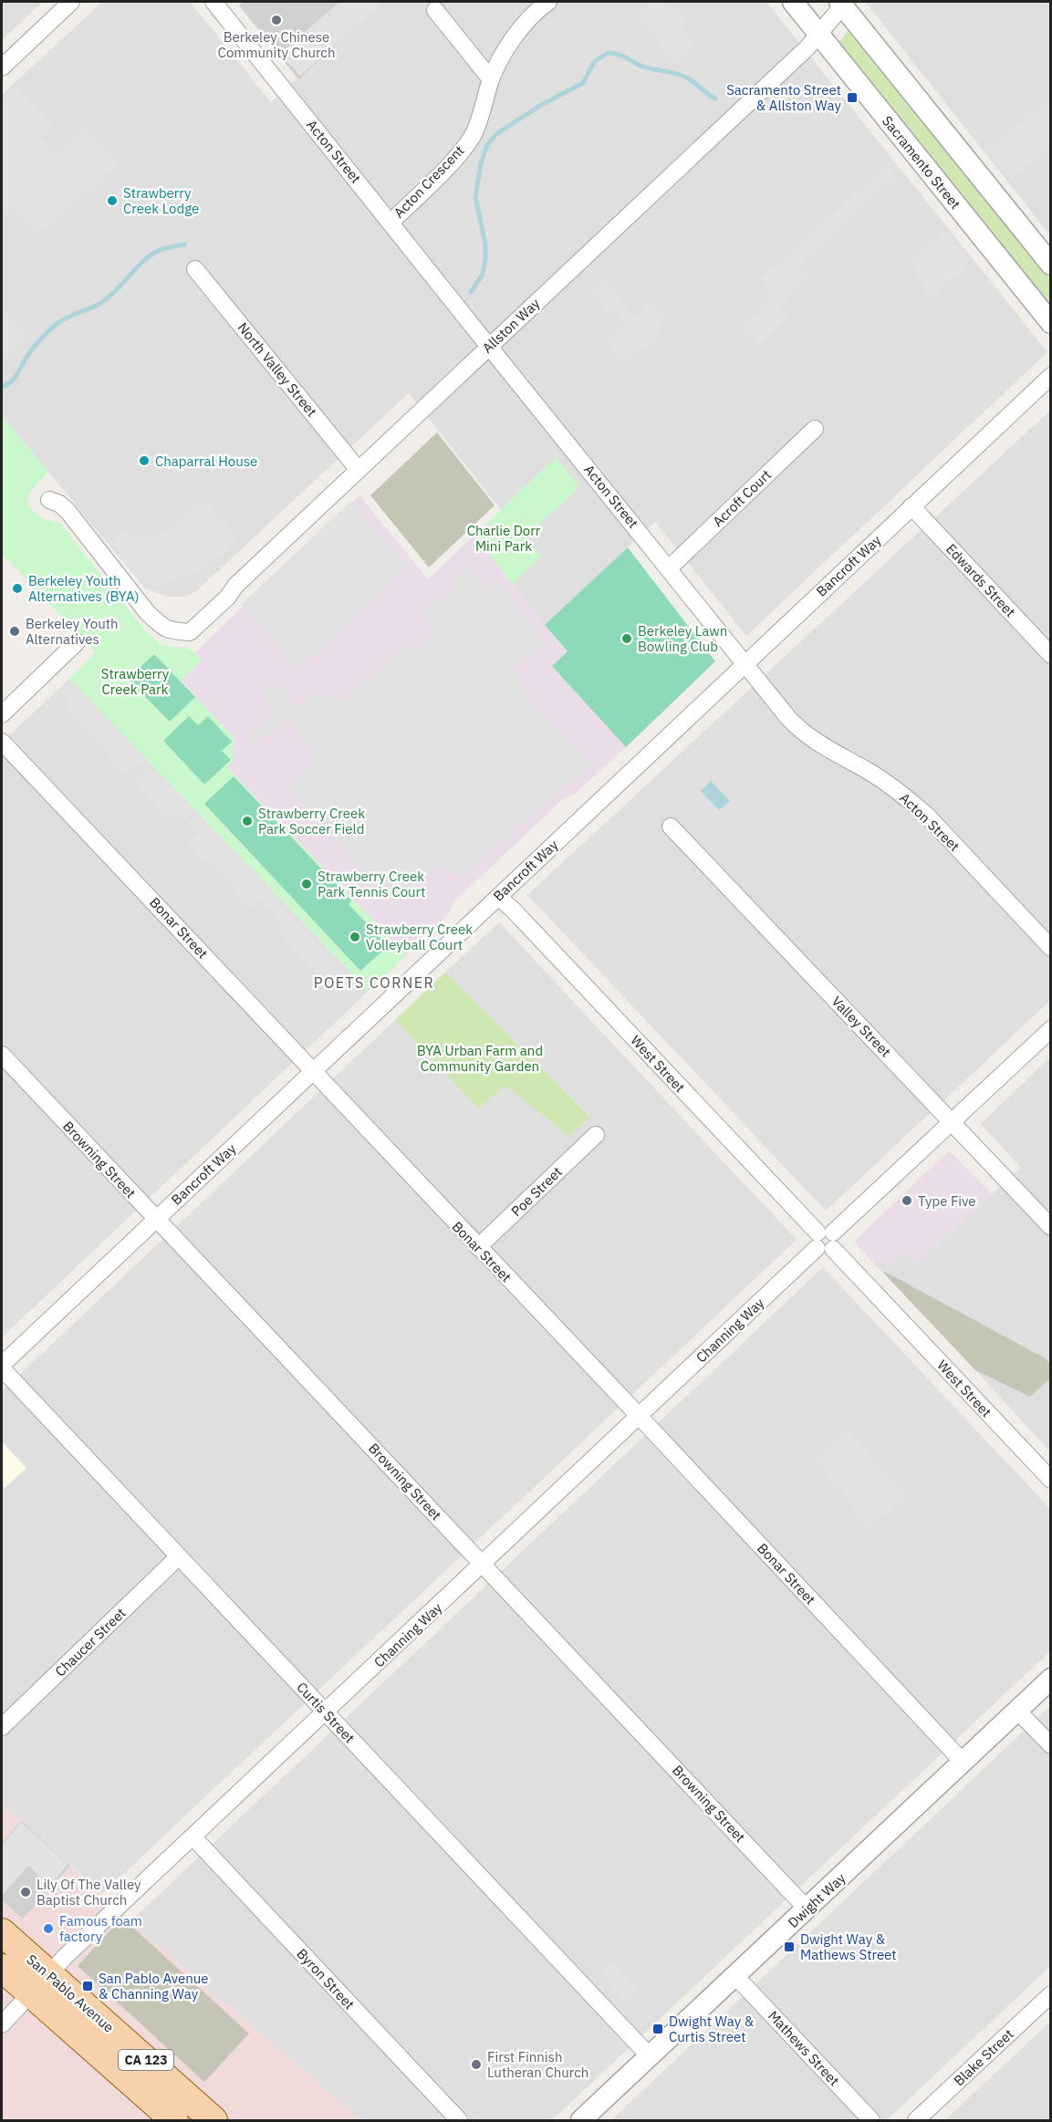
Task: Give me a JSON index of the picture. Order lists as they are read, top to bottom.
{
  "streets": {
    "main road": ["San Pablo Avenue", "CA 123"],
    "street": [
      "Acton Street",
      "Sacramento Street",
      "Acton Crescent",
      "Allston Way",
      "North Valley Street",
      "Acroft Court",
      "Bancroft Way",
      "Edwards Street",
      "Bonar Street",
      "Valley Street",
      "West Street",
      "Browning Street",
      "Poe Street",
      "Channing Way",
      "Chaucer Street",
      "Curtis Street",
      "Dwight Way",
      "Byron Street",
      "Mathews Street",
      "Blake Street"
    ]
  },
  "crossings": [
    ["Acton Street", "Acton Crescent"],
    ["Acton Street", "Allston Way"],
    ["Acton Street", "Acroft Court"],
    ["Acton Street", "Bancroft Way"],
    ["Sacramento Street", "Allston Way"],
    ["Allston Way", "North Valley Street"],
    ["Bancroft Way", "Edwards Street"],
    ["Bancroft Way", "Bonar Street"],
    ["Bancroft Way", "West Street"],
    ["Bancroft Way", "Browning Street"],
    ["Bonar Street", "Poe Street"],
    ["Bonar Street", "Channing Way"],
    ["Bonar Street", "Dwight Way"],
    ["Valley Street", "Channing Way"],
    ["West Street", "Channing Way"],
    ["Browning Street", "Channing Way"],
    ["Browning Street", "Dwight Way"],
    ["Channing Way", "Curtis Street"],
    ["Channing Way", "Byron Street"],
    ["Channing Way", "San Pablo Avenue"],
    ["Chaucer Street", "Curtis Street"],
    ["Curtis Street", "Dwight Way"],
    ["Dwight Way", "Mathews Street"]
  ],
  "districts": ["POETS CORNER"],
  "parks": ["Charlie Dorr Mini Park", "Strawberry Creek Park", "BYA Urban Farm and Community Garden"],
  "places": {
    "other": [
      "Berkeley Chinese Community Church",
      "Strawberry Creek Lodge",
      "Chaparral House",
      "Berkeley Youth Alternatives (BYA)",
      "Berkeley Youth Alternatives",
      "Berkeley Lawn Bowling Club",
      "Strawberry Creek Park Soccer Field",
      "Strawberry Creek Park Tennis Court",
      "Strawberry Creek Volleyball Court",
      "Type Five",
      "Lily Of The Valley Baptist Church",
      "Famous foam factory",
      "First Finnish Lutheran Church"
    ],
    "transit": [
      "Sacramento Street & Allston Way",
      "Dwight Way & Mathews Street",
      "San Pablo Avenue & Channing Way",
      "Dwight Way & Curtis Street"
    ]
  }
}
